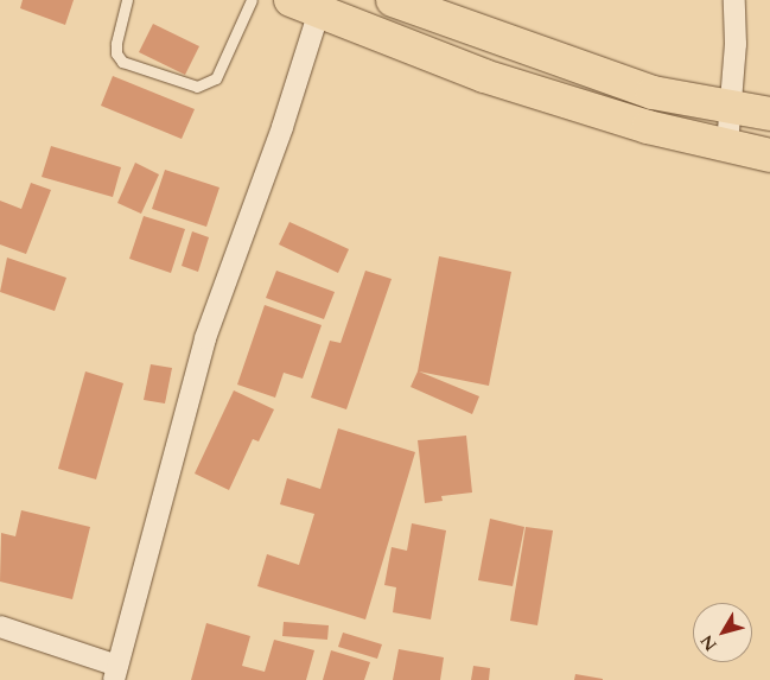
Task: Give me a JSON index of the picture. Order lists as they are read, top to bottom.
{
  "north": "bottom left"
}
